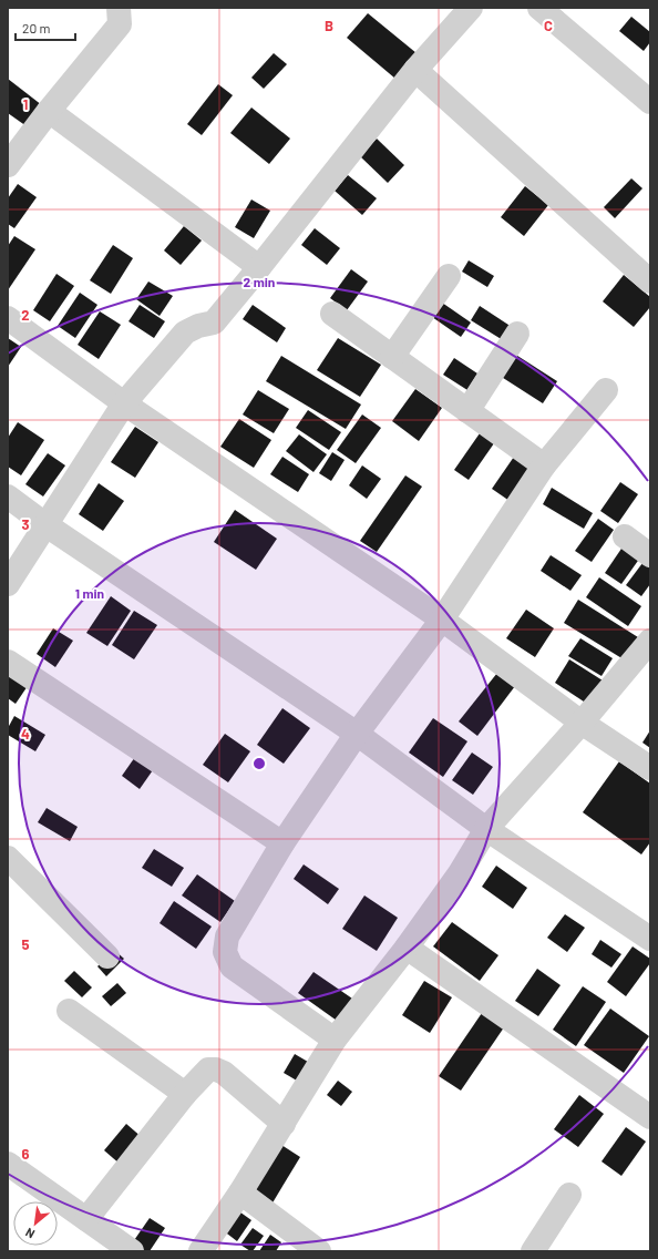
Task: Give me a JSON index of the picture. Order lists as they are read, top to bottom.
{
  "scale_bar": "20 m",
  "north": "bottom left",
  "grid": {
    "columns": ["B", "C"],
    "rows": [
      "1",
      "2",
      "3",
      "4",
      "5",
      "6"
    ]
  },
  "rings": ["2 min", "1 min"]
}
